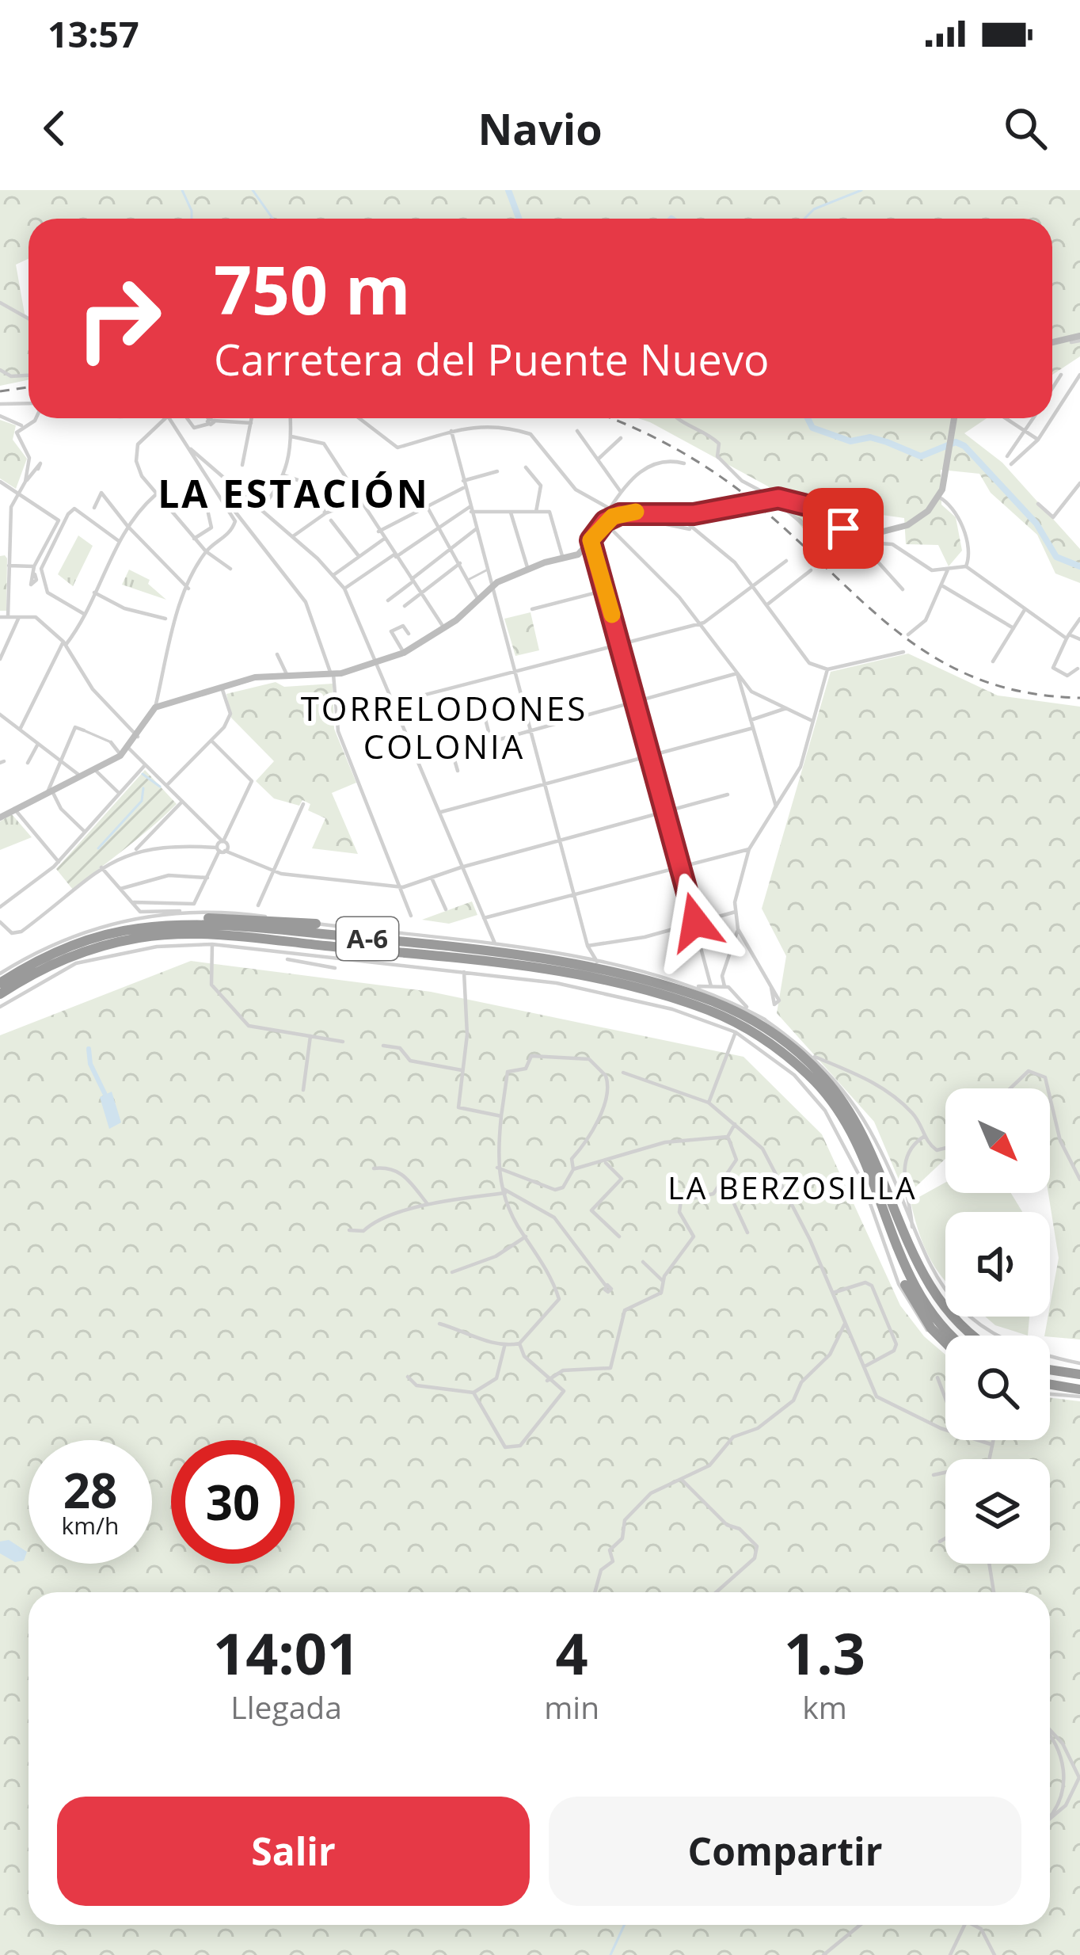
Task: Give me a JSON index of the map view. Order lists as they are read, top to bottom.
{
  "streets": {
    "highway": ["A-6"]
  },
  "districts": ["LA ESTACIÓN", "TORRELODONES COLONIA", "LA BERZOSILLA"],
  "north": "bottom right",
  "page": {
    "status": "13:57",
    "header": "Navio",
    "turn": ["750 m", "Carretera del Puente Nuevo"],
    "speed": "28 km/h",
    "limit": "30",
    "eta": [
      "14:01",
      "Llegada",
      "4",
      "min",
      "1.3",
      "km"
    ],
    "buttons": ["Salir", "Compartir"]
  }
}
